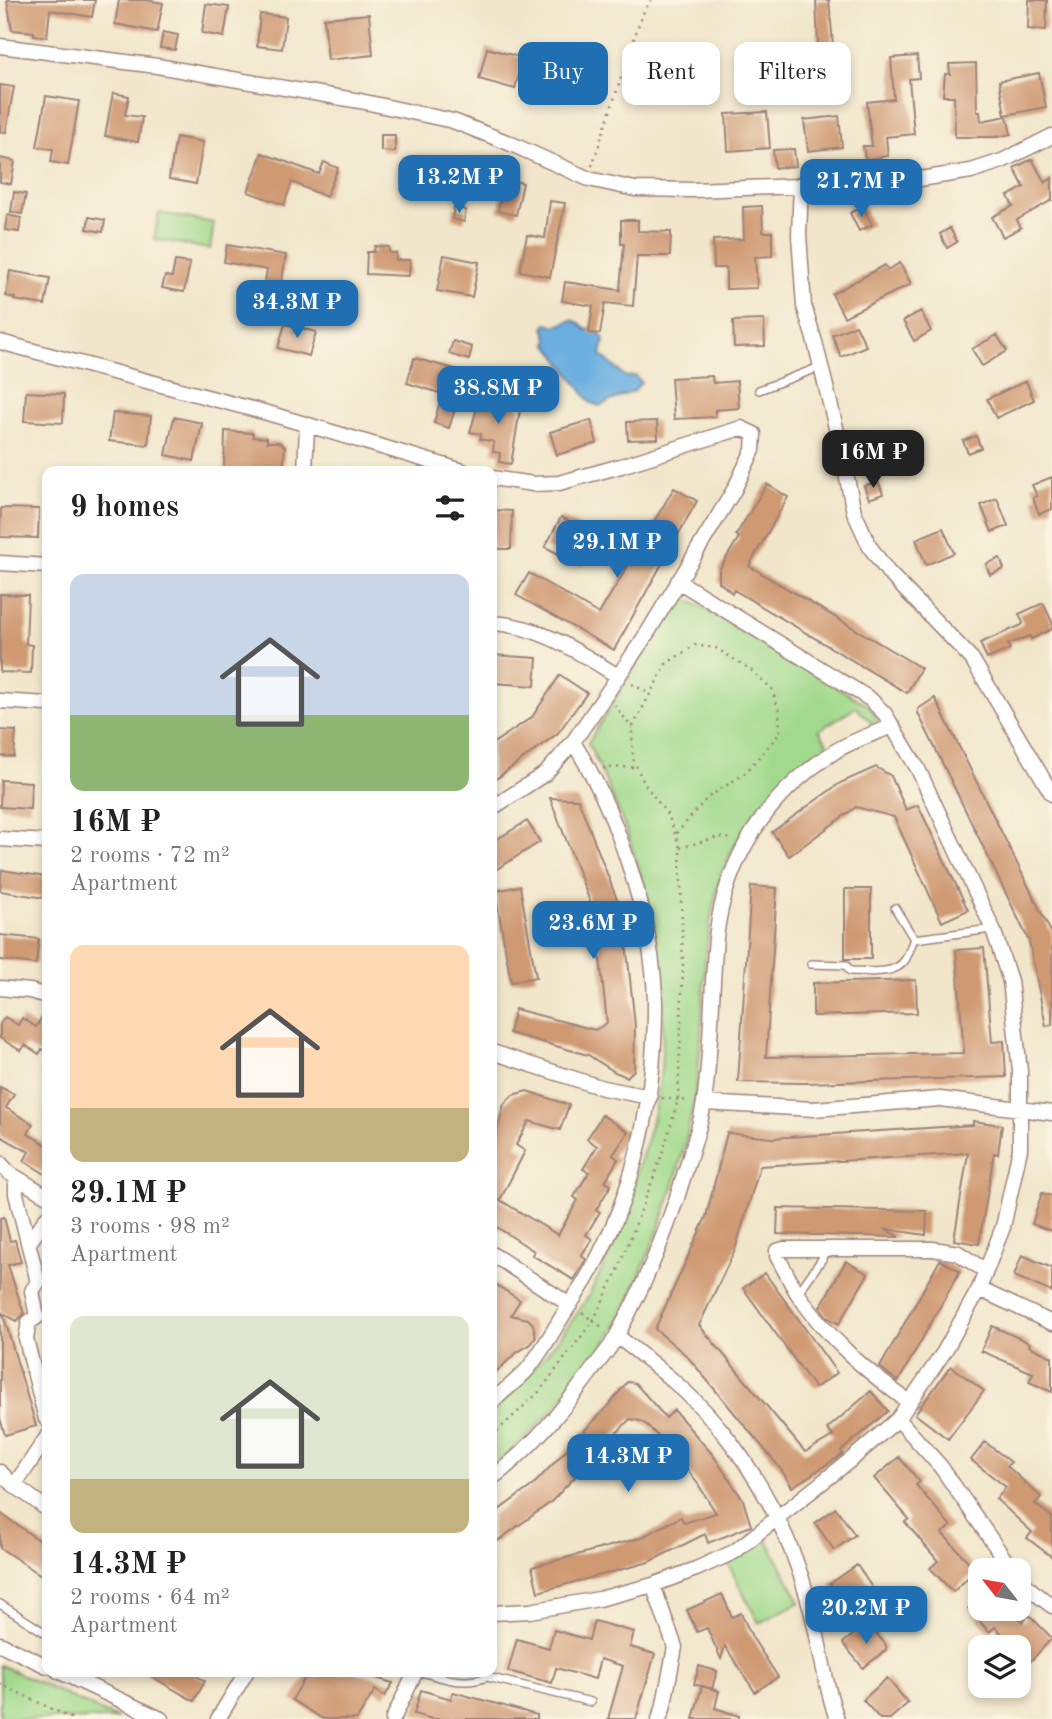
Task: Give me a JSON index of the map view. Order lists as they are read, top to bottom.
{
  "north": "top left",
  "page": {
    "chip": ["Buy", "Rent", "Filters"],
    "price": [
      "13.2M ₽",
      "21.7M ₽",
      "34.3M ₽",
      "38.8M ₽",
      "16M ₽",
      "29.1M ₽",
      "23.6M ₽",
      "14.3M ₽",
      "20.2M ₽"
    ],
    "heading": "9 homes",
    "list": [
      {
        "name": "16M ₽",
        "note": "2 rooms · 72 m² · Apartment"
      },
      {
        "name": "29.1M ₽",
        "note": "3 rooms · 98 m² · Apartment"
      },
      {
        "name": "14.3M ₽",
        "note": "2 rooms · 64 m² · Apartment"
      }
    ]
  }
}
